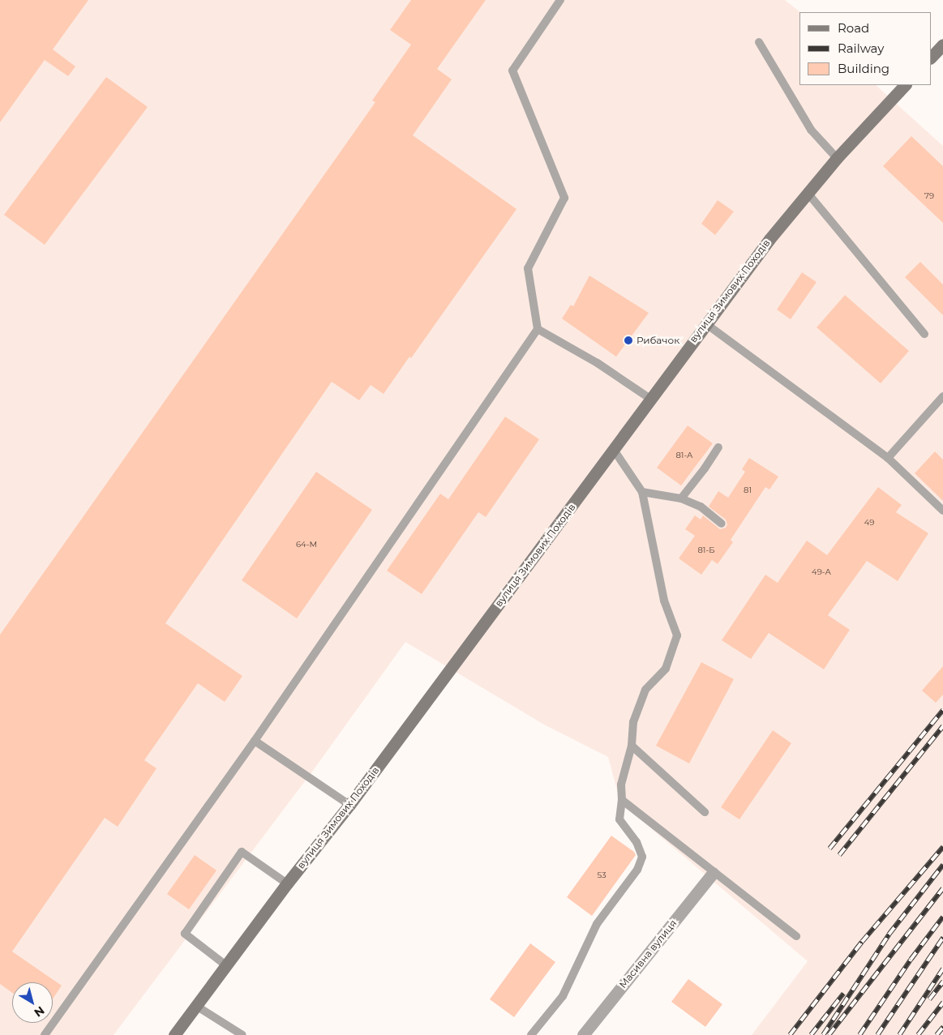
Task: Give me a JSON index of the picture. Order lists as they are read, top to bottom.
{
  "streets": {
    "main road": ["вулиця Зимових Походів"],
    "street": ["Масивна вулиця"]
  },
  "places": ["Рибачок"],
  "house_numbers": [
    "79",
    "81-А",
    "81",
    "49",
    "64-М",
    "81-Б",
    "49-А",
    "53"
  ],
  "legend": ["Road", "Railway", "Building"],
  "north": "bottom right"
}
